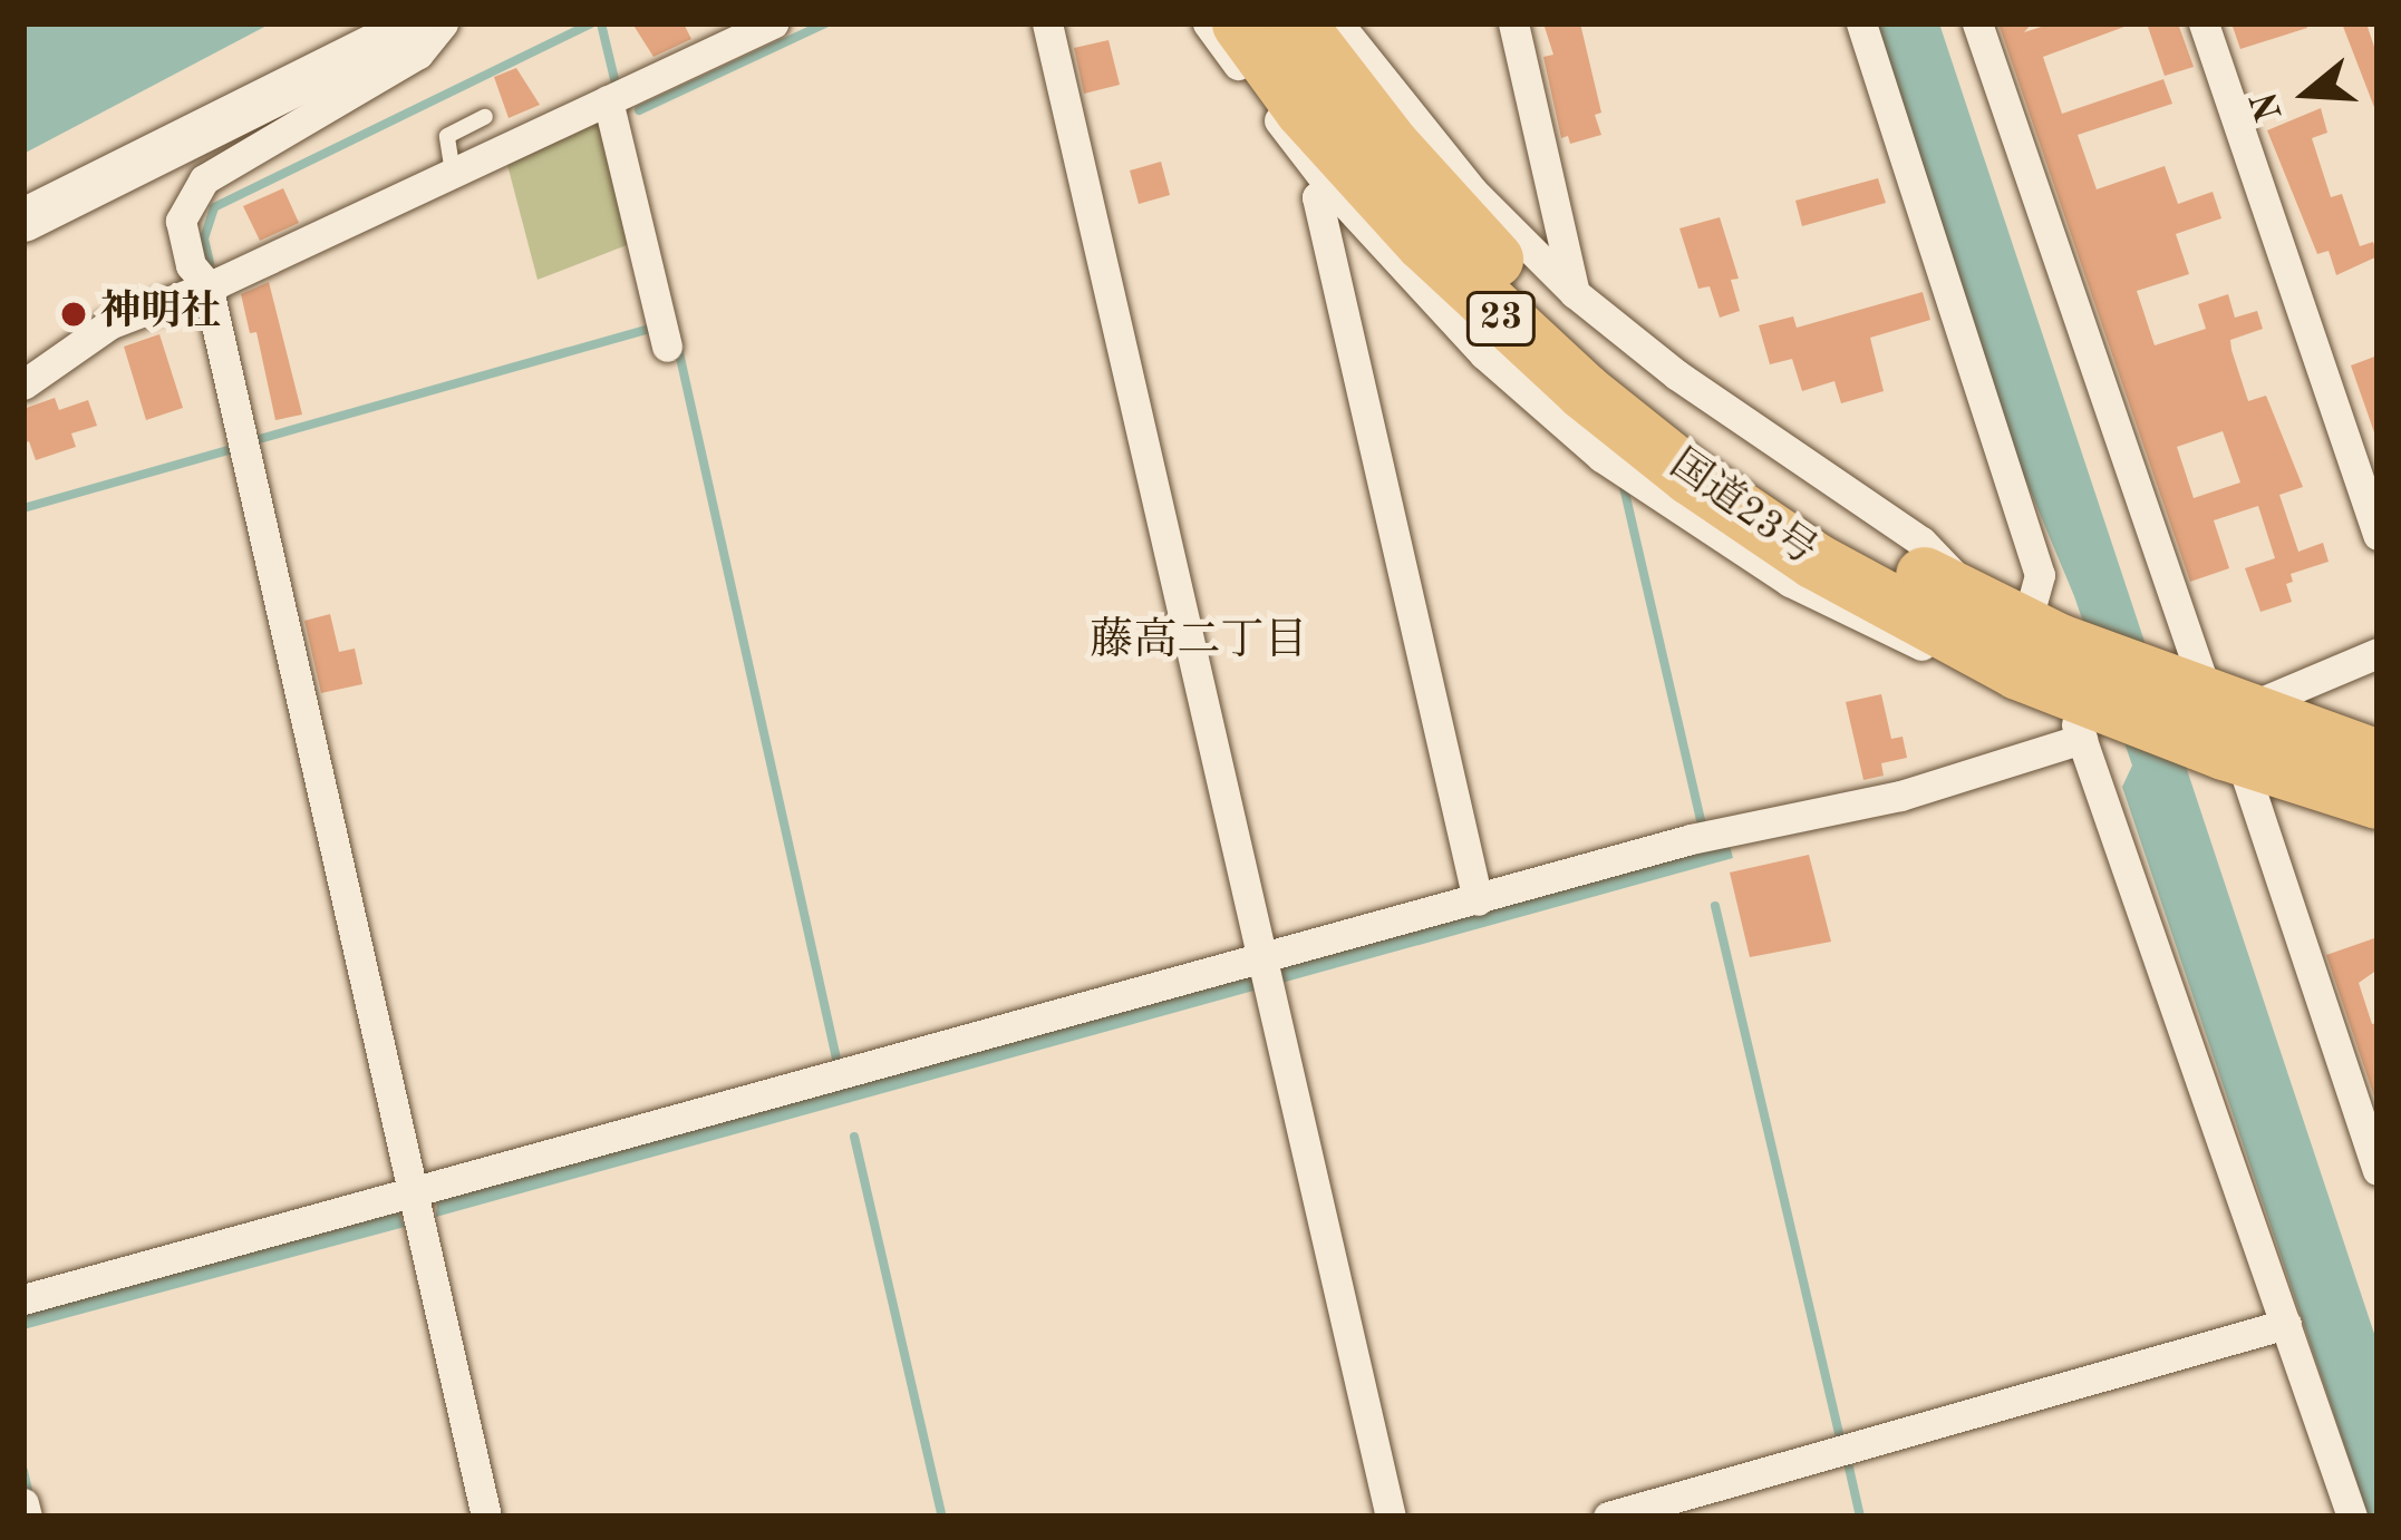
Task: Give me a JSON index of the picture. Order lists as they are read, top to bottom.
{
  "streets": {
    "highway": ["23", "国道23号"]
  },
  "districts": ["藤高二丁目"],
  "places": ["神明社"],
  "north": "left"
}
